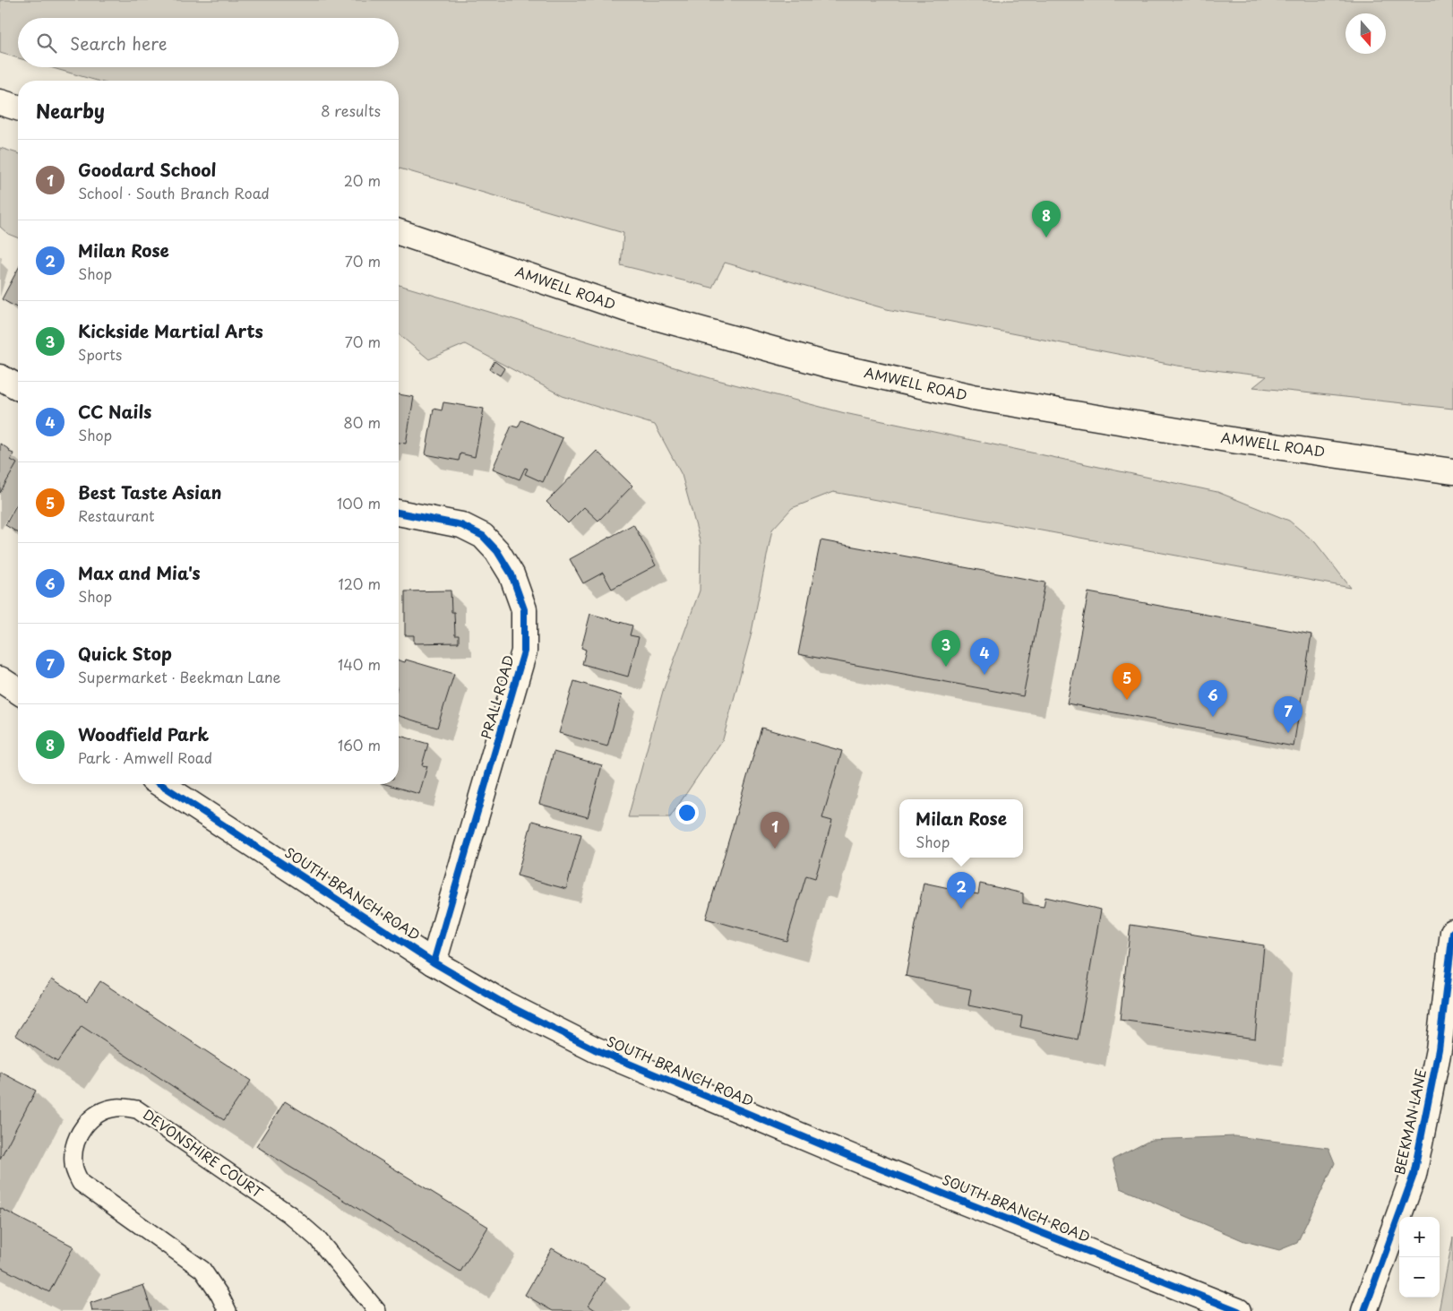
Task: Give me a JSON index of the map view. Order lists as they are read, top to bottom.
{
  "streets": {
    "street": [
      "AMWELL ROAD",
      "PRALL ROAD",
      "SOUTH BRANCH ROAD",
      "BEEKMAN LANE"
    ],
    "lane": ["DEVONSHIRE COURT"]
  },
  "crossings": [
    ["PRALL ROAD", "SOUTH BRANCH ROAD"]
  ],
  "north": "bottom",
  "page": {
    "search": "Search here",
    "heading": ["Nearby", "8 results"],
    "list": [
      {
        "mark": "1",
        "name": "Goodard School",
        "note": "School · South Branch Road",
        "value": "20 m"
      },
      {
        "mark": "2",
        "name": "Milan Rose",
        "note": "Shop",
        "value": "70 m"
      },
      {
        "mark": "3",
        "name": "Kickside Martial Arts",
        "note": "Sports",
        "value": "70 m"
      },
      {
        "mark": "4",
        "name": "CC Nails",
        "note": "Shop",
        "value": "80 m"
      },
      {
        "mark": "5",
        "name": "Best Taste Asian",
        "note": "Restaurant",
        "value": "100 m"
      },
      {
        "mark": "6",
        "name": "Max and Mia's",
        "note": "Shop",
        "value": "120 m"
      },
      {
        "mark": "7",
        "name": "Quick Stop",
        "note": "Supermarket · Beekman Lane",
        "value": "140 m"
      },
      {
        "mark": "8",
        "name": "Woodfield Park",
        "note": "Park · Amwell Road",
        "value": "160 m"
      }
    ],
    "pins": [
      "8",
      "3",
      "4",
      "5",
      "6",
      "7",
      "1",
      "2"
    ],
    "popup": ["Milan Rose", "Shop"],
    "map_buttons": ["+", "−"]
  }
}
